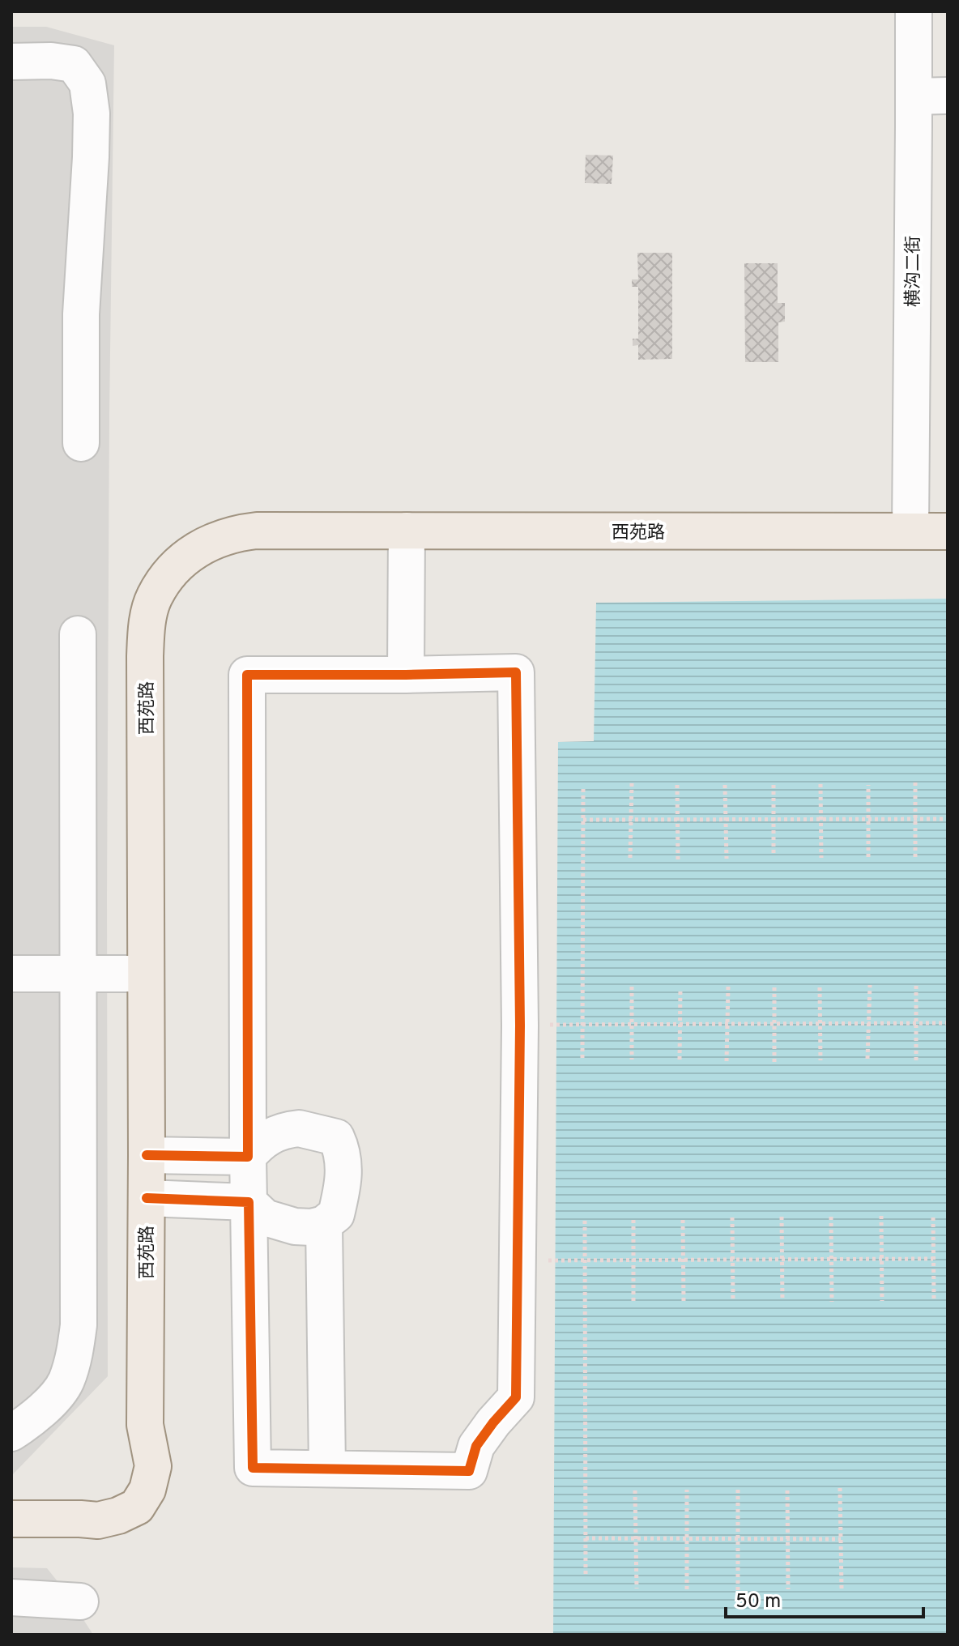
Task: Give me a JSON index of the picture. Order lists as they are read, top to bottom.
{
  "streets": {
    "main road": ["西苑路"],
    "street": ["横沟二街"]
  },
  "crossings": [
    ["横沟二街", "西苑路"]
  ],
  "scale_bar": "50 m"
}
